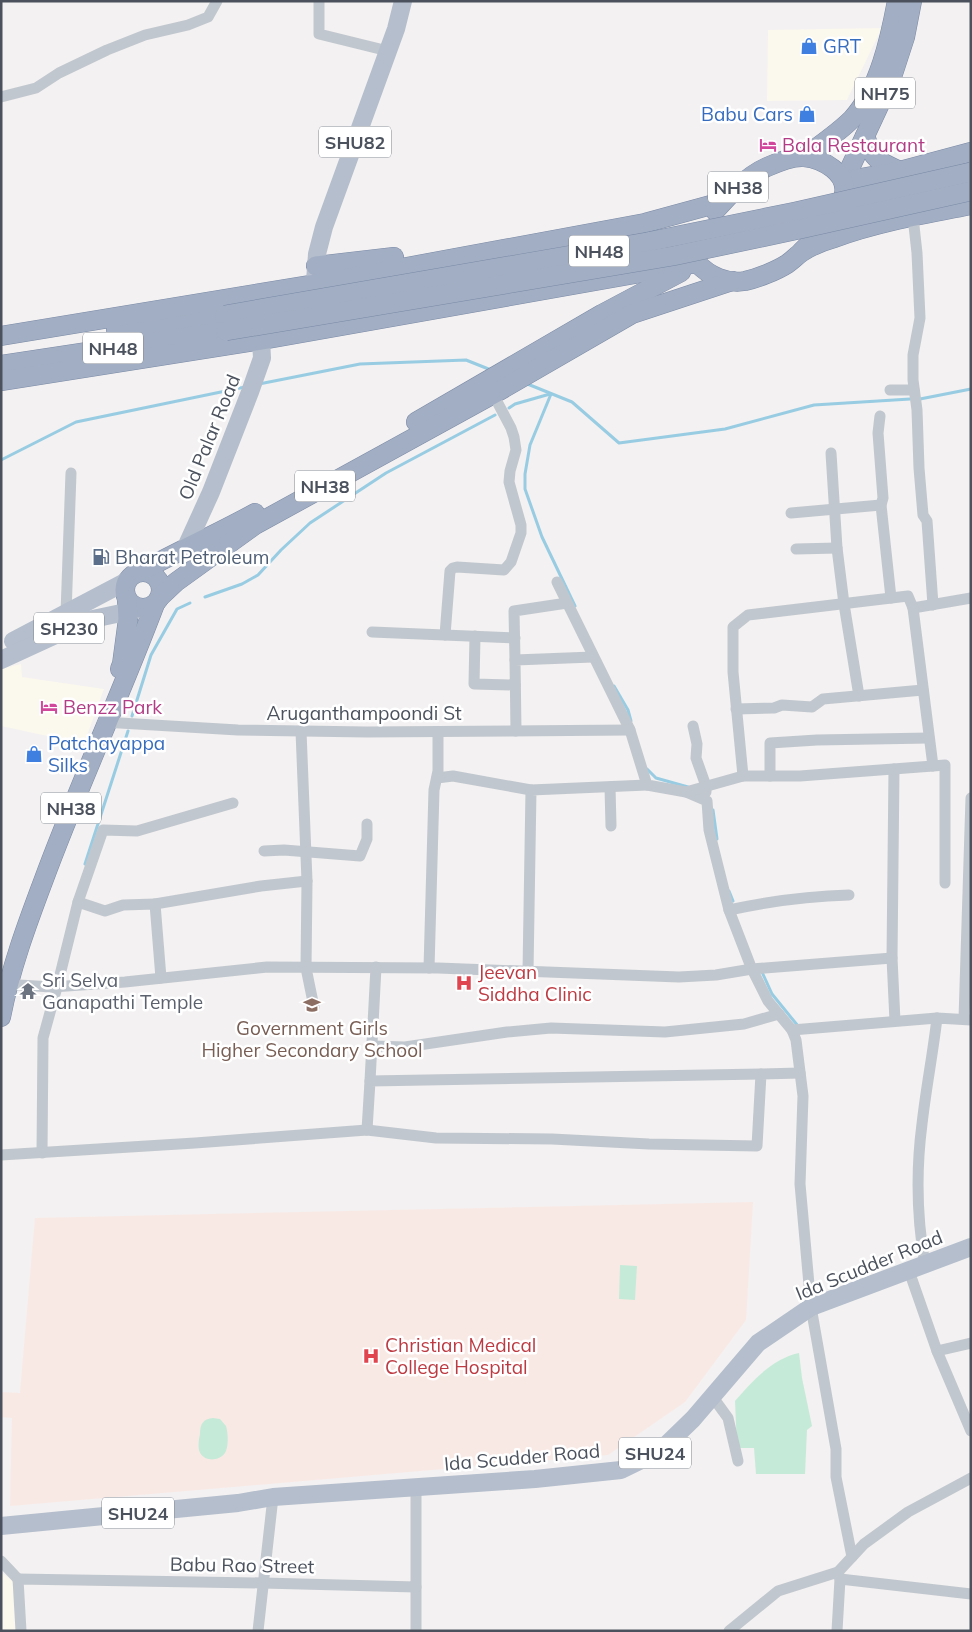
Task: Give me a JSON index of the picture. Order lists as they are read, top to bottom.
{
  "streets": {
    "highway": ["NH75", "NH38", "NH48"],
    "main road": [
      "SHU82",
      "Old Palar Road",
      "SH230",
      "Ida Scudder Road",
      "SHU24"
    ],
    "street": ["Aruganthampoondi St", "Babu Rao Street"]
  },
  "crossings": [
    ["NH75", "NH38"],
    ["NH38", "Old Palar Road"],
    ["NH38", "SH230"],
    ["NH38", "Aruganthampoondi St"],
    ["Ida Scudder Road", "SHU24"]
  ],
  "places": {
    "shop": ["GRT", "Babu Cars", "Patchayappa Silks"],
    "hotel": ["Bala Restaurant", "Benzz Park"],
    "fuel station": ["Bharat Petroleum"],
    "hospital": ["Jeevan Siddha Clinic", "Christian Medical College Hospital"],
    "temple": ["Sri Selva Ganapathi Temple"],
    "school or university": ["Government Girls Higher Secondary School"]
  }
}
